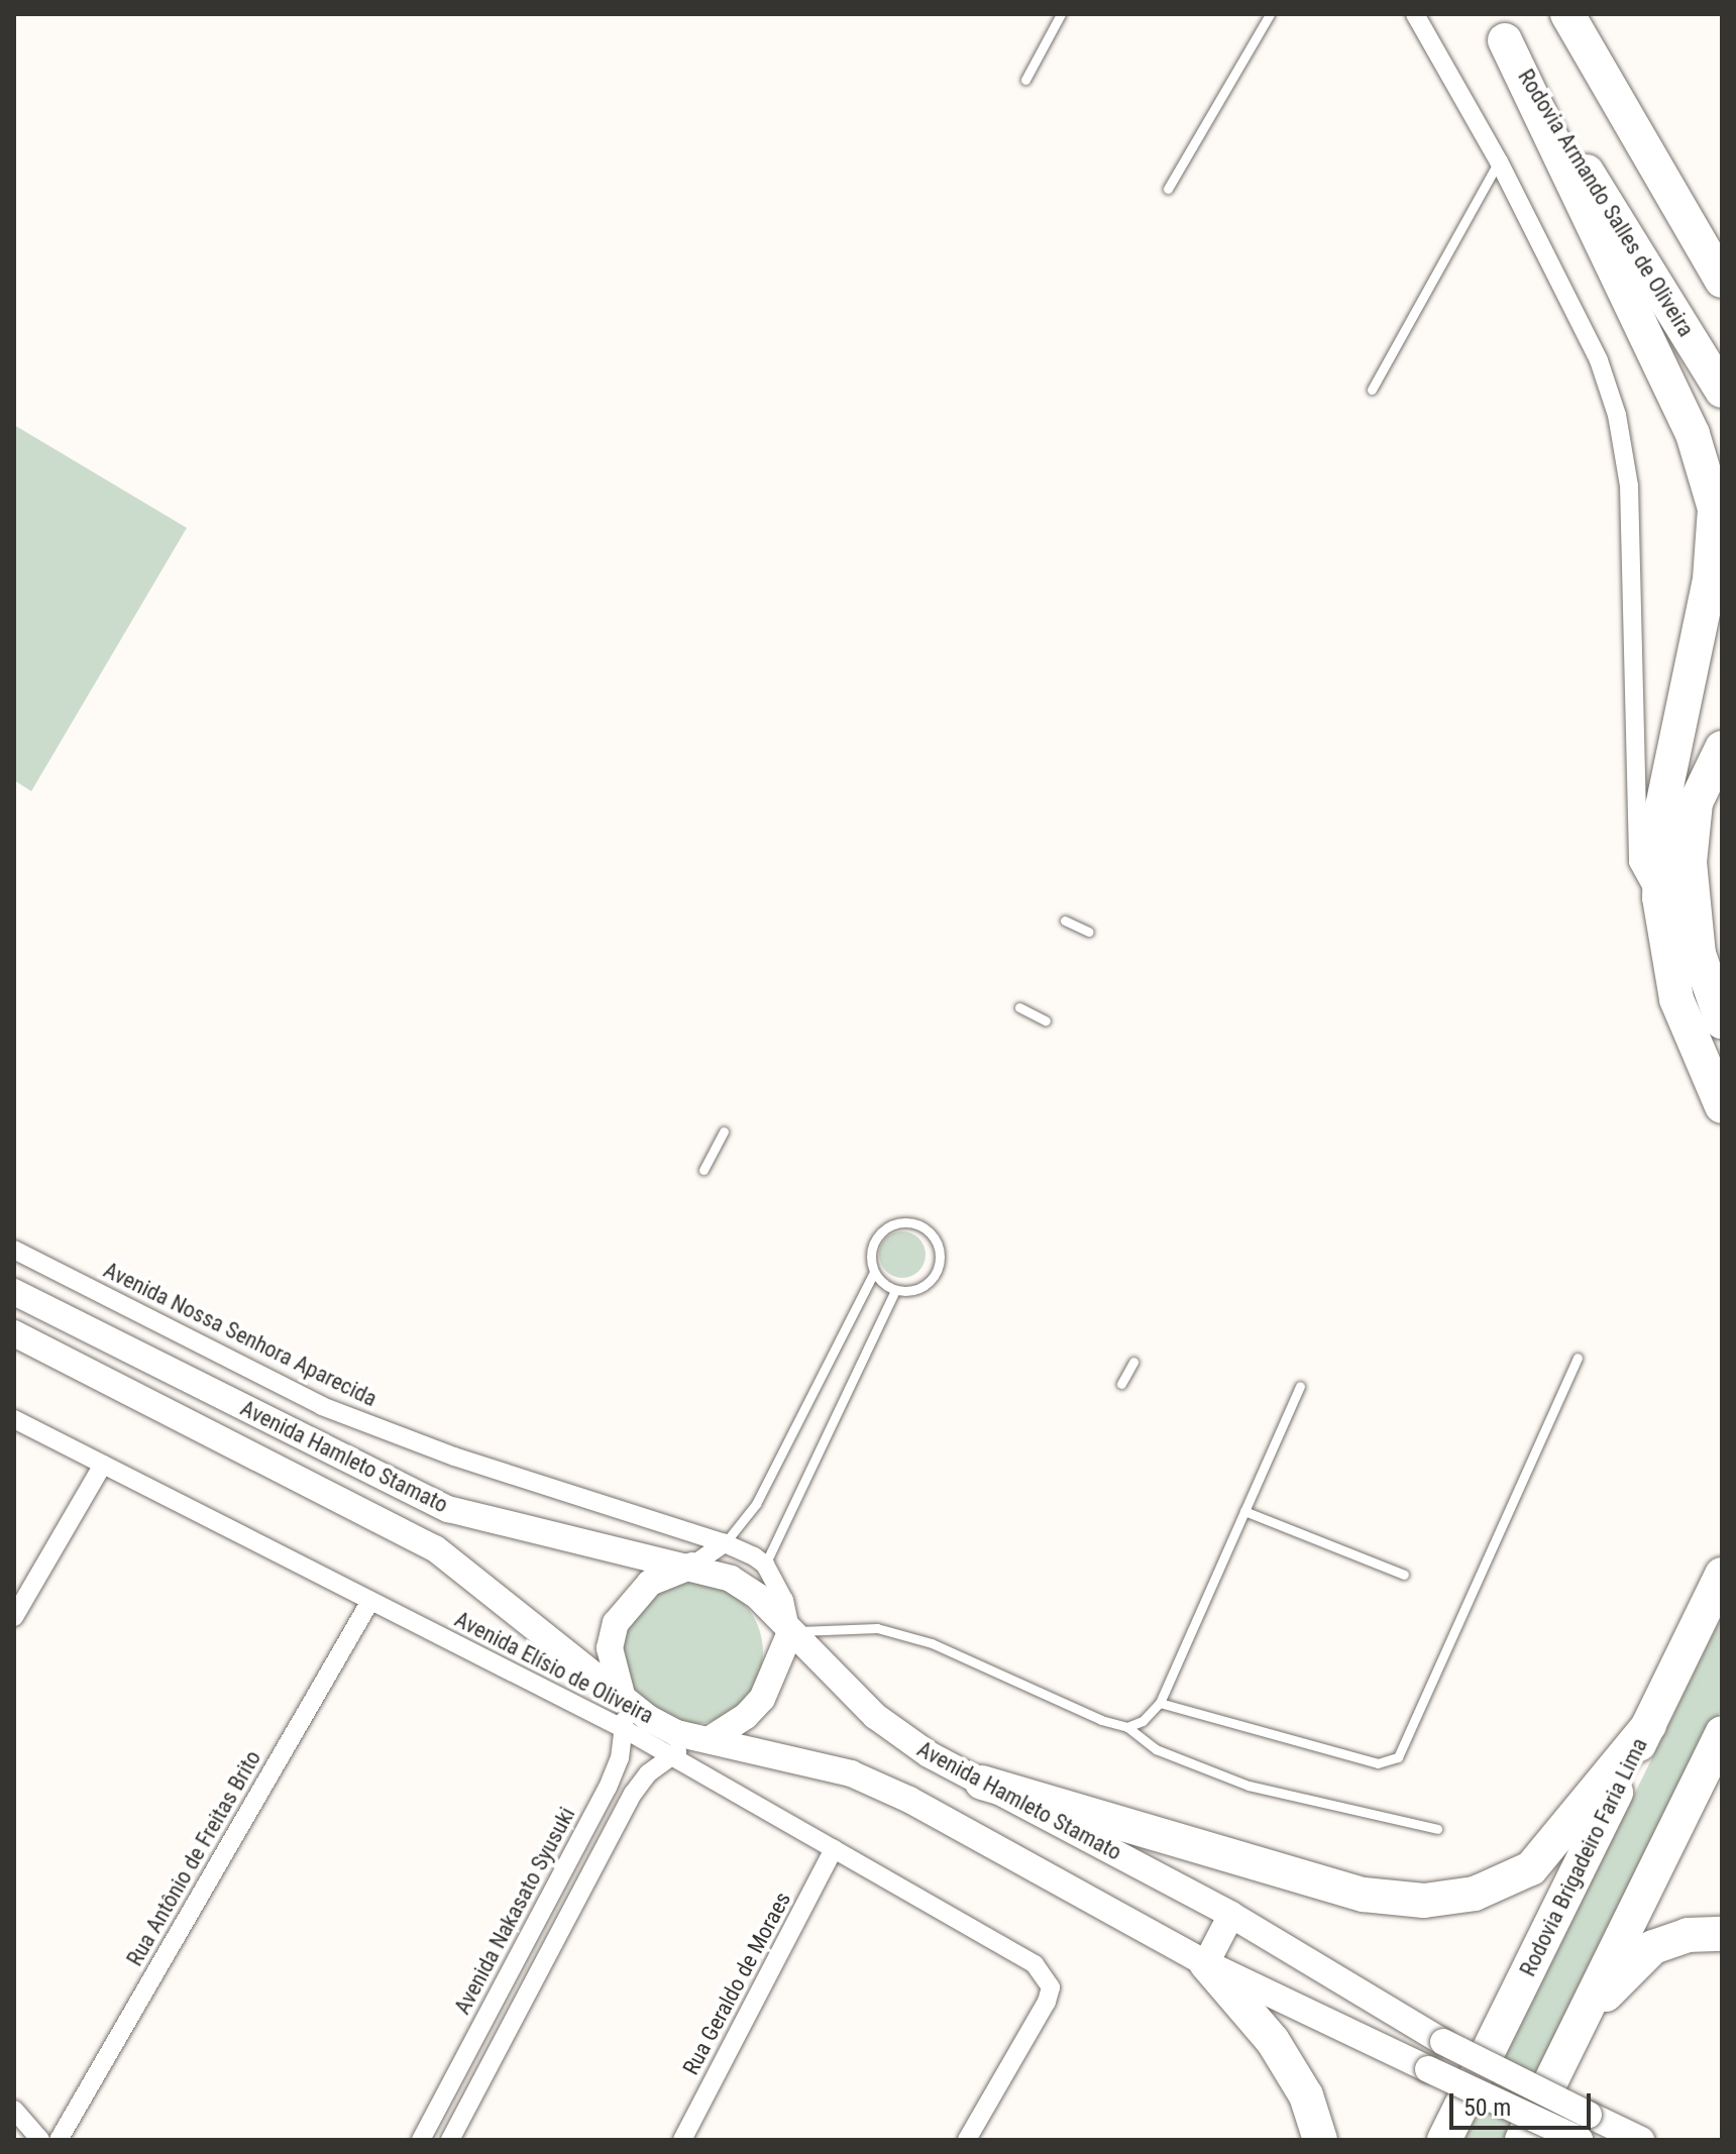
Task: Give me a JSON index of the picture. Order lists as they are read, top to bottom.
{
  "streets": {
    "highway": ["Rodovia Armando Salles de Oliveira", "Rodovia Brigadeiro Faria Lima"],
    "main road": ["Avenida Hamleto Stamato"],
    "street": [
      "Avenida Nossa Senhora Aparecida",
      "Avenida Elísio de Oliveira",
      "Rua Antônio de Freitas Brito",
      "Avenida Nakasato Syusuki",
      "Rua Geraldo de Moraes"
    ]
  },
  "crossings": [
    ["Avenida Hamleto Stamato", "Avenida Nakasato Syusuki"],
    ["Avenida Elísio de Oliveira", "Rua Antônio de Freitas Brito"],
    ["Avenida Elísio de Oliveira", "Avenida Nakasato Syusuki"],
    ["Avenida Elísio de Oliveira", "Rua Geraldo de Moraes"]
  ],
  "scale_bar": "50 m"
}
